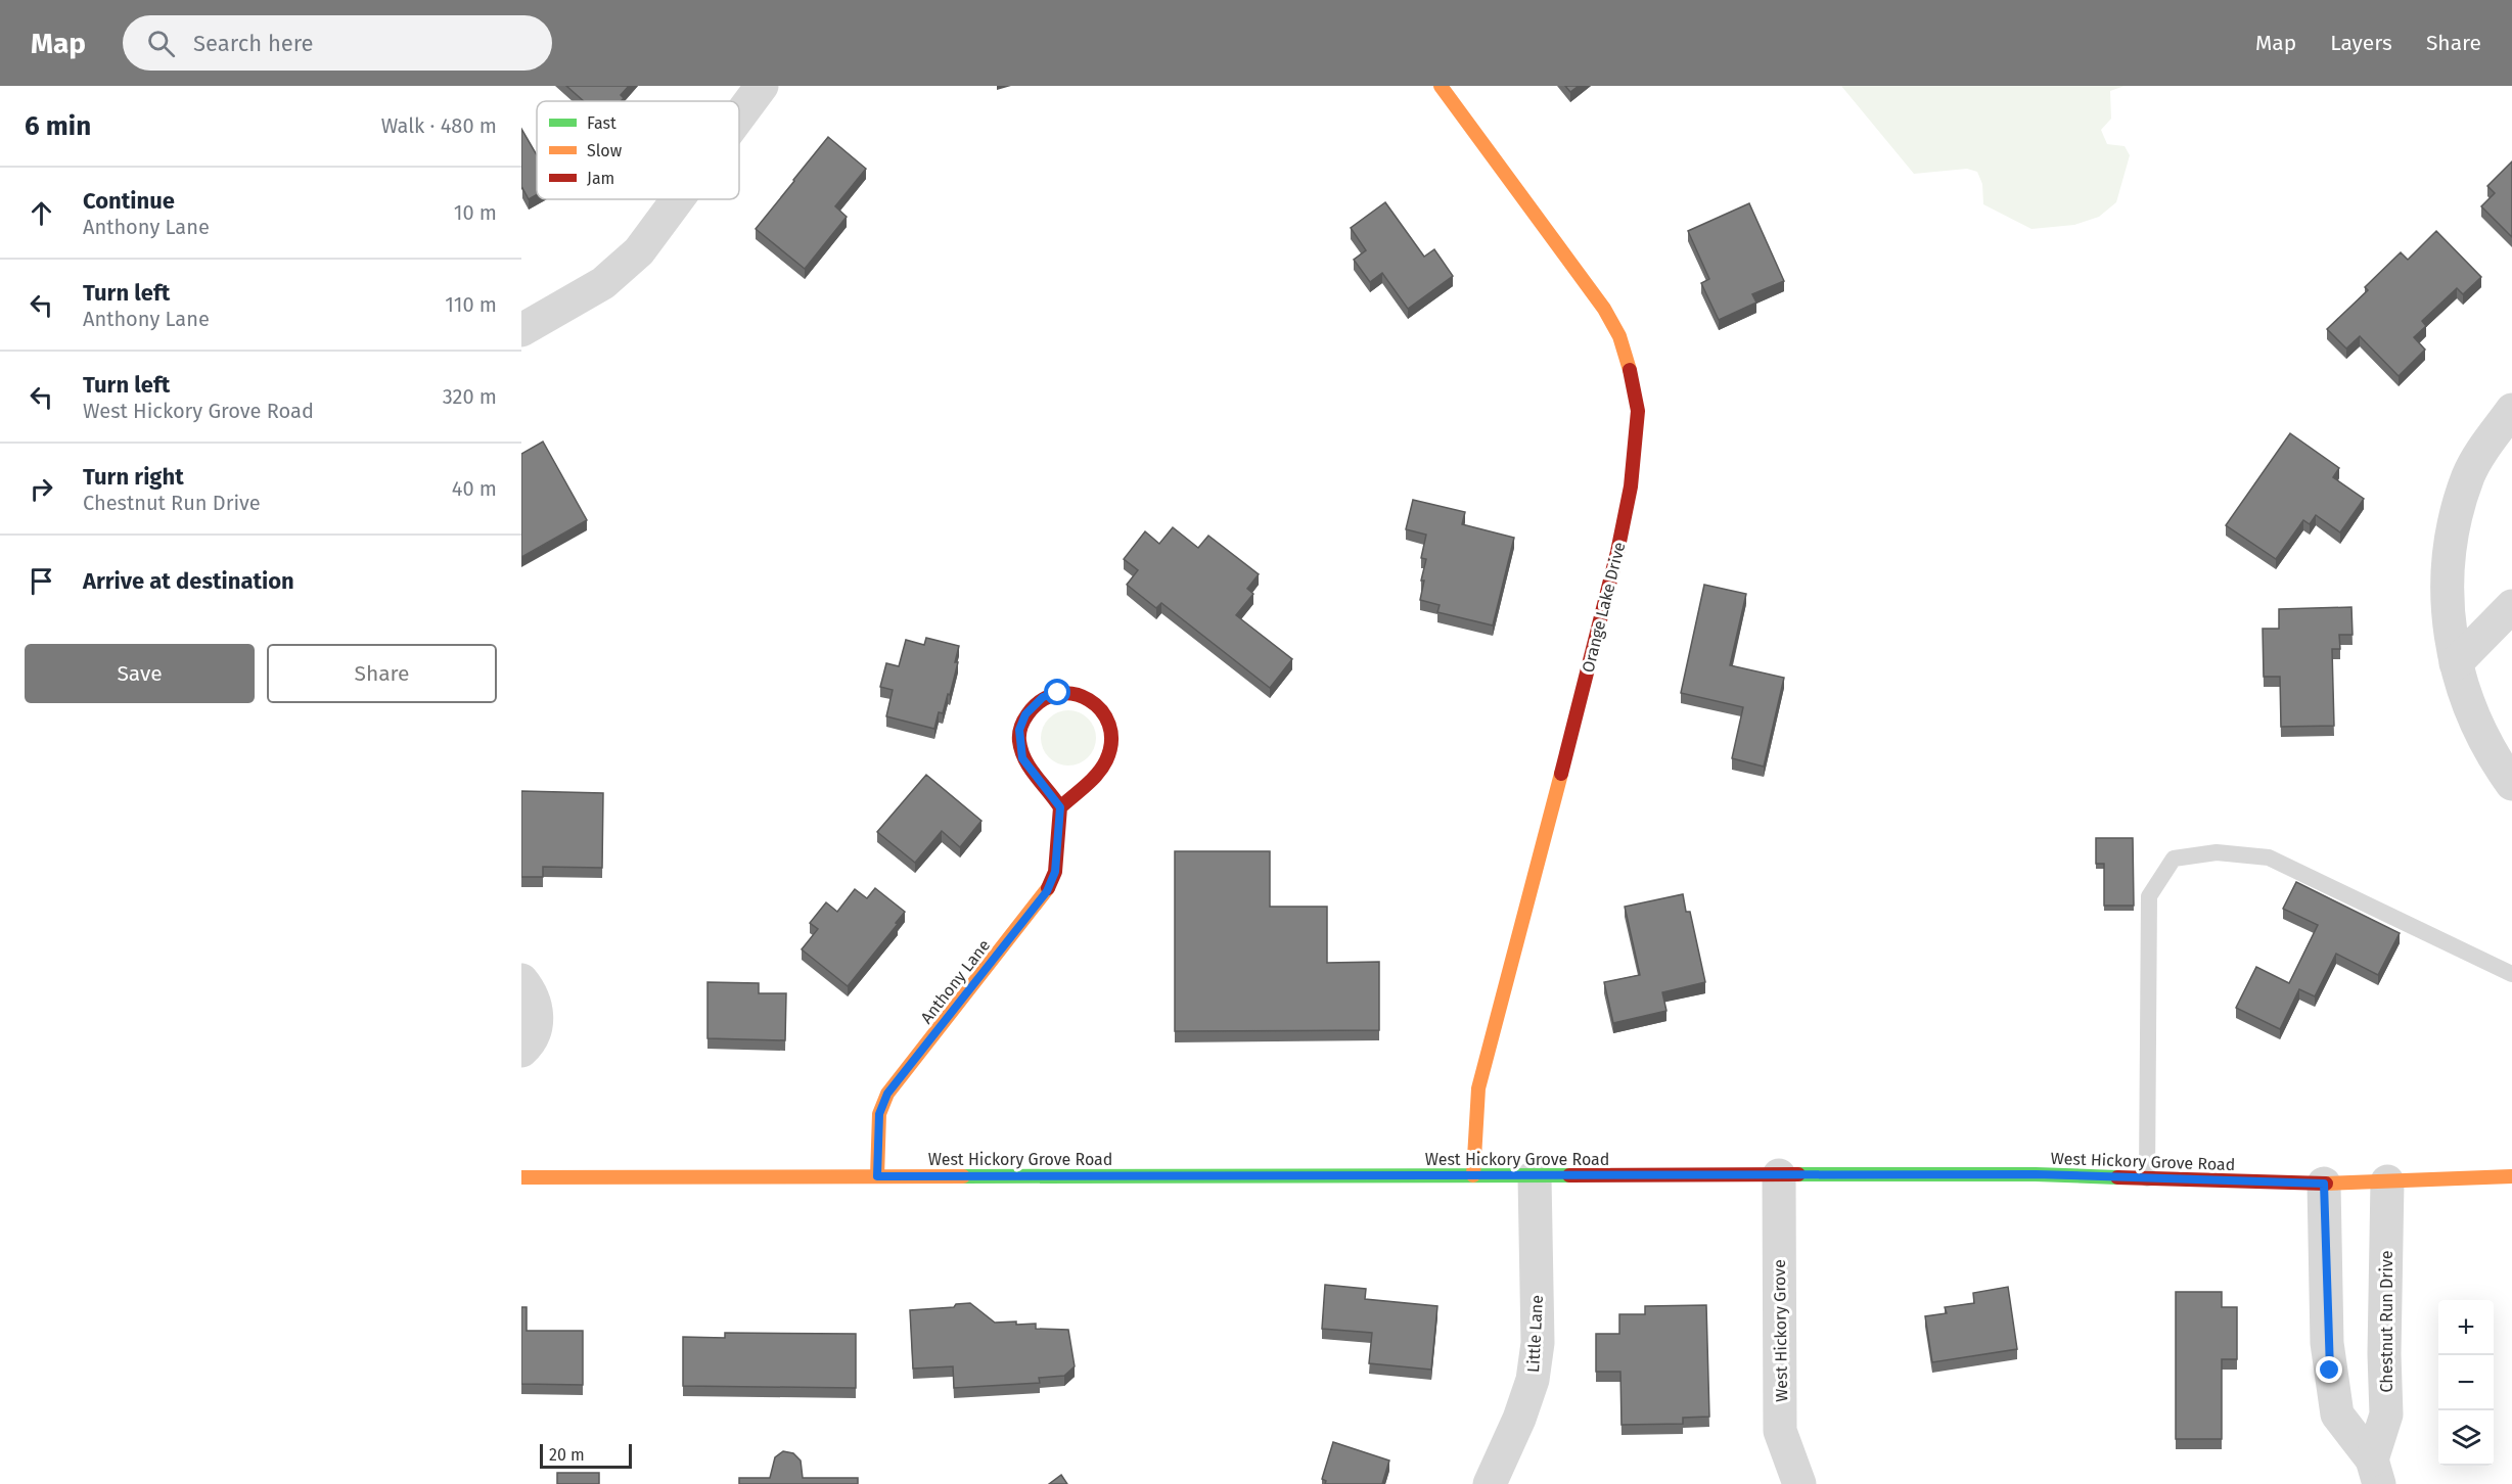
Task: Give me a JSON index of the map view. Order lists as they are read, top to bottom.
{
  "streets": {
    "street": [
      "Orange Lake Drive",
      "Anthony Lane",
      "West Hickory Grove Road",
      "Chestnut Run Drive",
      "West Hickory Grove",
      "Little Lane"
    ]
  },
  "crossings": [
    ["Orange Lake Drive", "West Hickory Grove Road"],
    ["Anthony Lane", "West Hickory Grove Road"],
    ["West Hickory Grove Road", "Chestnut Run Drive"],
    ["West Hickory Grove Road", "West Hickory Grove"],
    ["West Hickory Grove Road", "Little Lane"]
  ],
  "legend": ["Fast", "Slow", "Jam"],
  "scale_bar": "20 m",
  "page": {
    "header": "Map",
    "search": "Search here",
    "nav": ["Map", "Layers", "Share"],
    "heading": ["6 min", "Walk · 480 m"],
    "list": [
      ["Continue", "Anthony Lane", "10 m"],
      ["Turn left", "Anthony Lane", "110 m"],
      ["Turn left", "West Hickory Grove Road", "320 m"],
      ["Turn right", "Chestnut Run Drive", "40 m"],
      "Arrive at destination"
    ],
    "buttons": ["Save", "Share"],
    "map_buttons": ["+", "−"],
    "scale": "20 m"
  }
}
